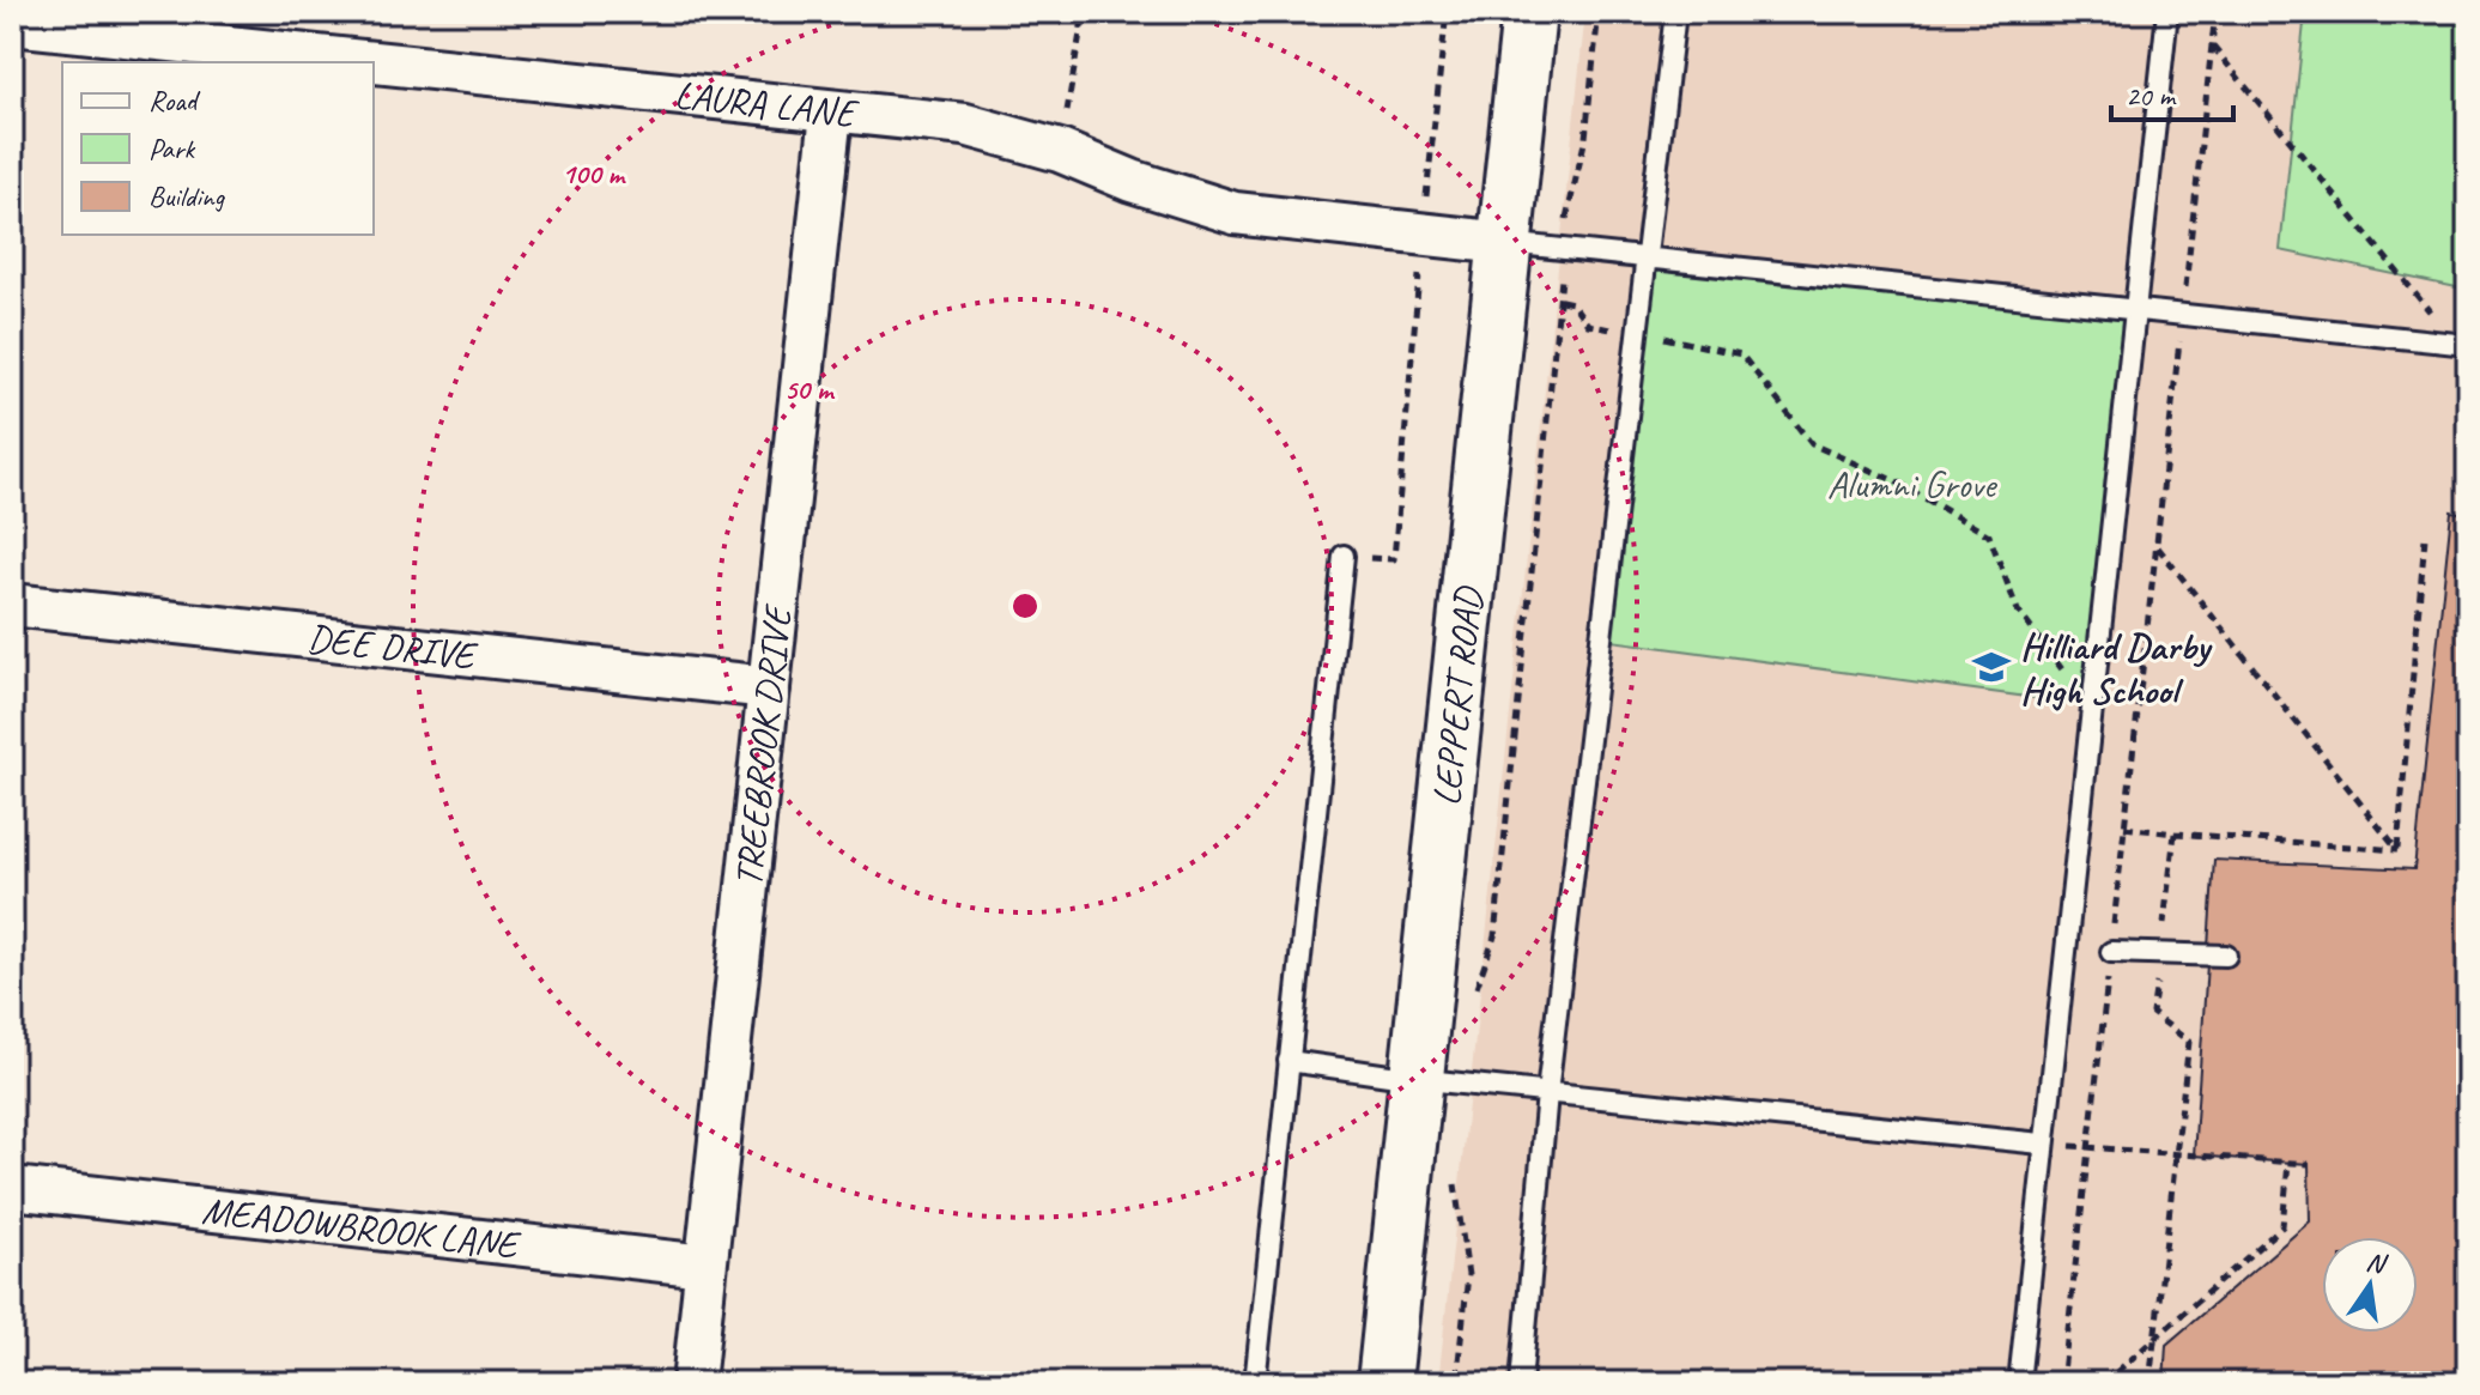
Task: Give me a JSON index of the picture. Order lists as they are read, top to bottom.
{
  "streets": {
    "main road": ["LEPPERT ROAD"],
    "street": [
      "LAURA LANE",
      "DEE DRIVE",
      "TREEBROOK DRIVE",
      "MEADOWBROOK LANE"
    ]
  },
  "crossings": [
    ["LAURA LANE", "LEPPERT ROAD"],
    ["LAURA LANE", "TREEBROOK DRIVE"],
    ["DEE DRIVE", "TREEBROOK DRIVE"],
    ["TREEBROOK DRIVE", "MEADOWBROOK LANE"]
  ],
  "parks": ["Alumni Grove"],
  "places": {
    "school or university": ["Hilliard Darby High School"]
  },
  "legend": ["Road", "Park", "Building"],
  "scale_bar": "20 m",
  "north": "top",
  "rings": ["100 m", "50 m"]
}
